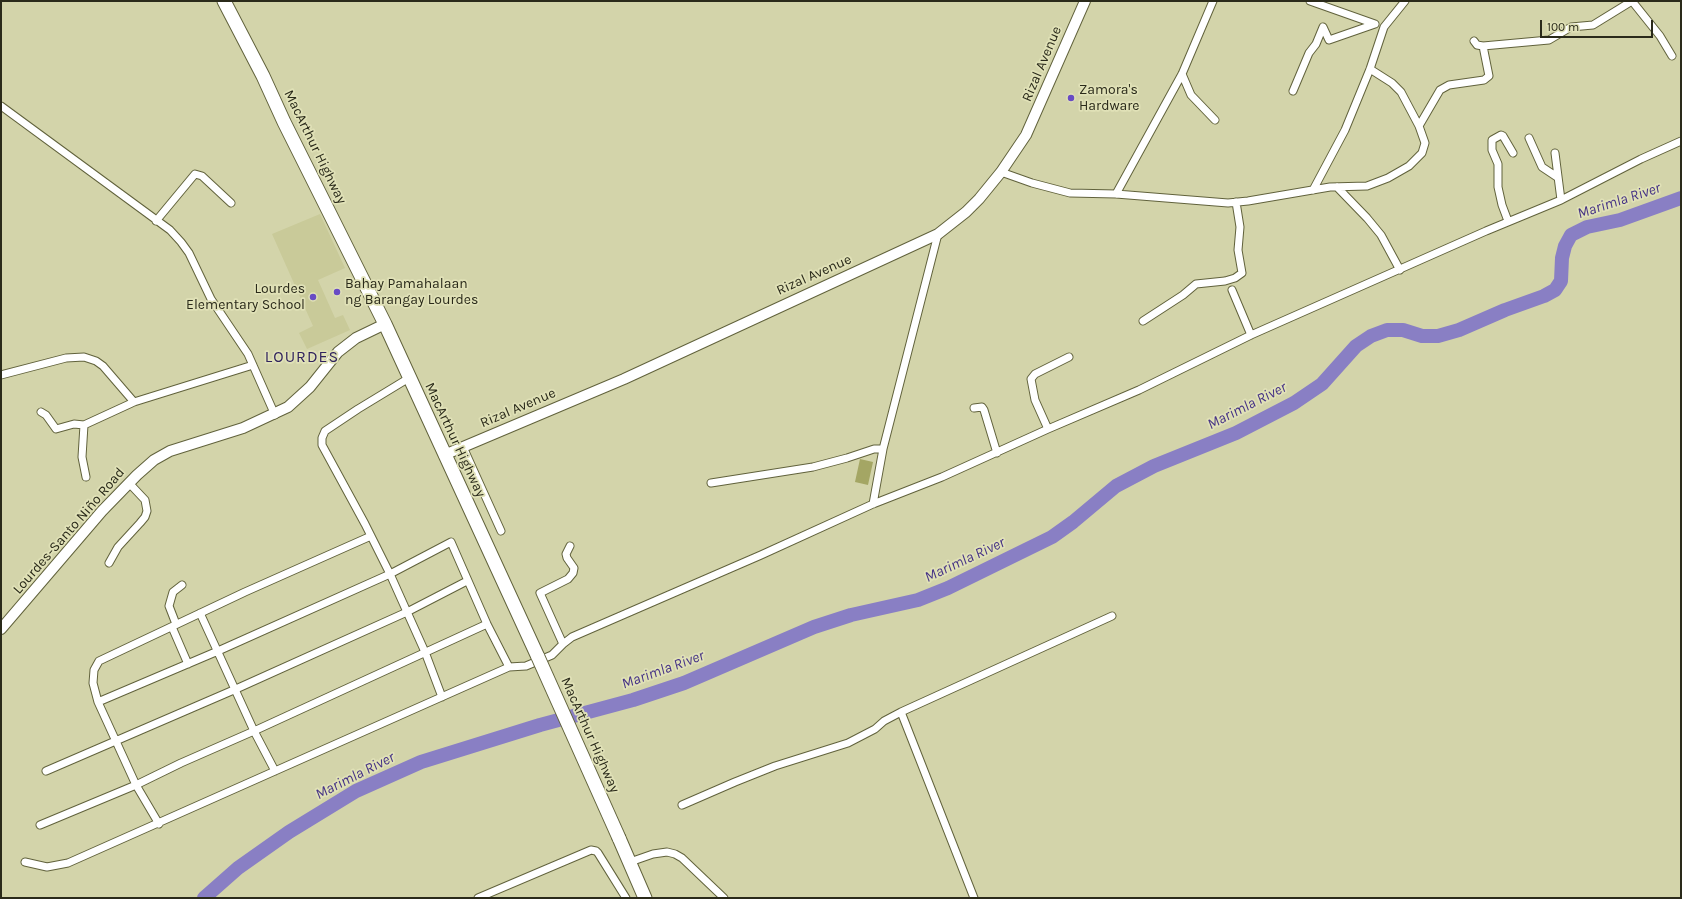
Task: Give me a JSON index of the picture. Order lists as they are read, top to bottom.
{
  "streets": {
    "highway": ["MacArthur Highway"],
    "street": ["Rizal Avenue", "Lourdes-Santo Niño Road"]
  },
  "crossings": [
    ["Rizal Avenue", "MacArthur Highway"],
    ["MacArthur Highway", "Lourdes-Santo Niño Road"]
  ],
  "districts": ["LOURDES"],
  "water": ["Marimla River"],
  "places": ["Zamora's Hardware", "Bahay Pamahalaan ng Barangay Lourdes", "Lourdes Elementary School"],
  "scale_bar": "100 m"
}
